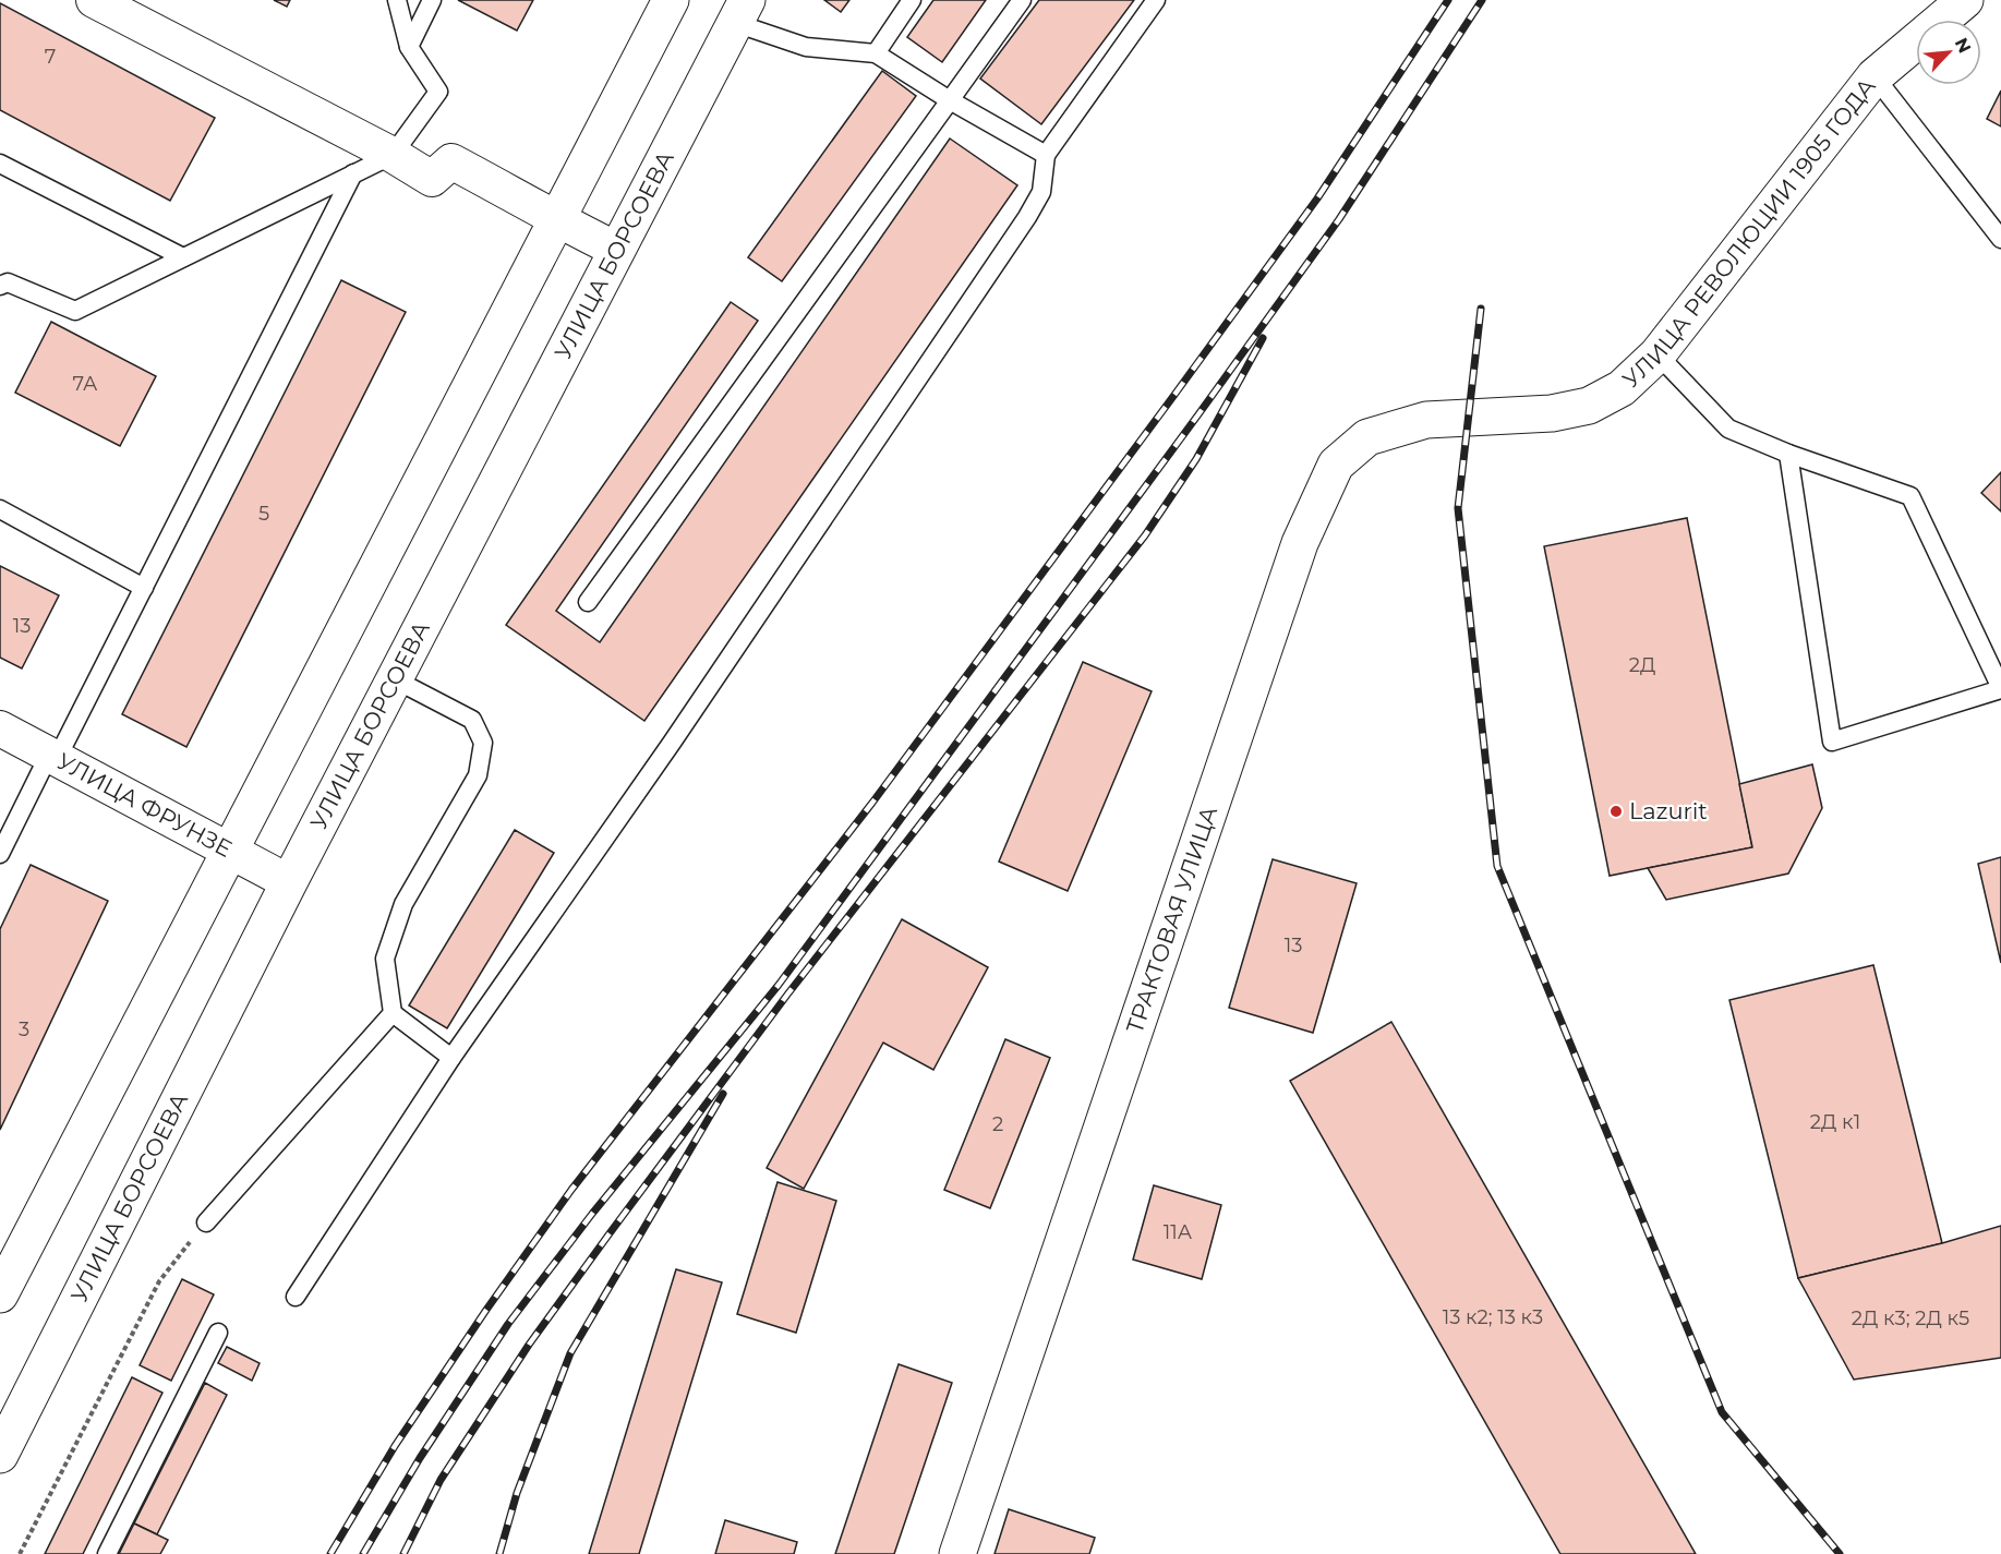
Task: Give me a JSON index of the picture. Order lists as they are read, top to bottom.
{
  "streets": {
    "main road": ["УЛИЦА РЕВОЛЮЦИИ 1905 ГОДА", "УЛИЦА БОРСОЕВА", "ТРАКТОВАЯ УЛИЦА"],
    "street": ["УЛИЦА ФРУНЗЕ"]
  },
  "crossings": [
    ["УЛИЦА РЕВОЛЮЦИИ 1905 ГОДА", "ТРАКТОВАЯ УЛИЦА"],
    ["УЛИЦА БОРСОЕВА", "УЛИЦА ФРУНЗЕ"]
  ],
  "places": ["Lazurit"],
  "house_numbers": [
    "7",
    "7А",
    "5",
    "13",
    "2Д",
    "13",
    "3",
    "2Д к1",
    "2",
    "11А",
    "13 к2; 13 к3",
    "2Д к3; 2Д к5"
  ],
  "north": "top right"
}
